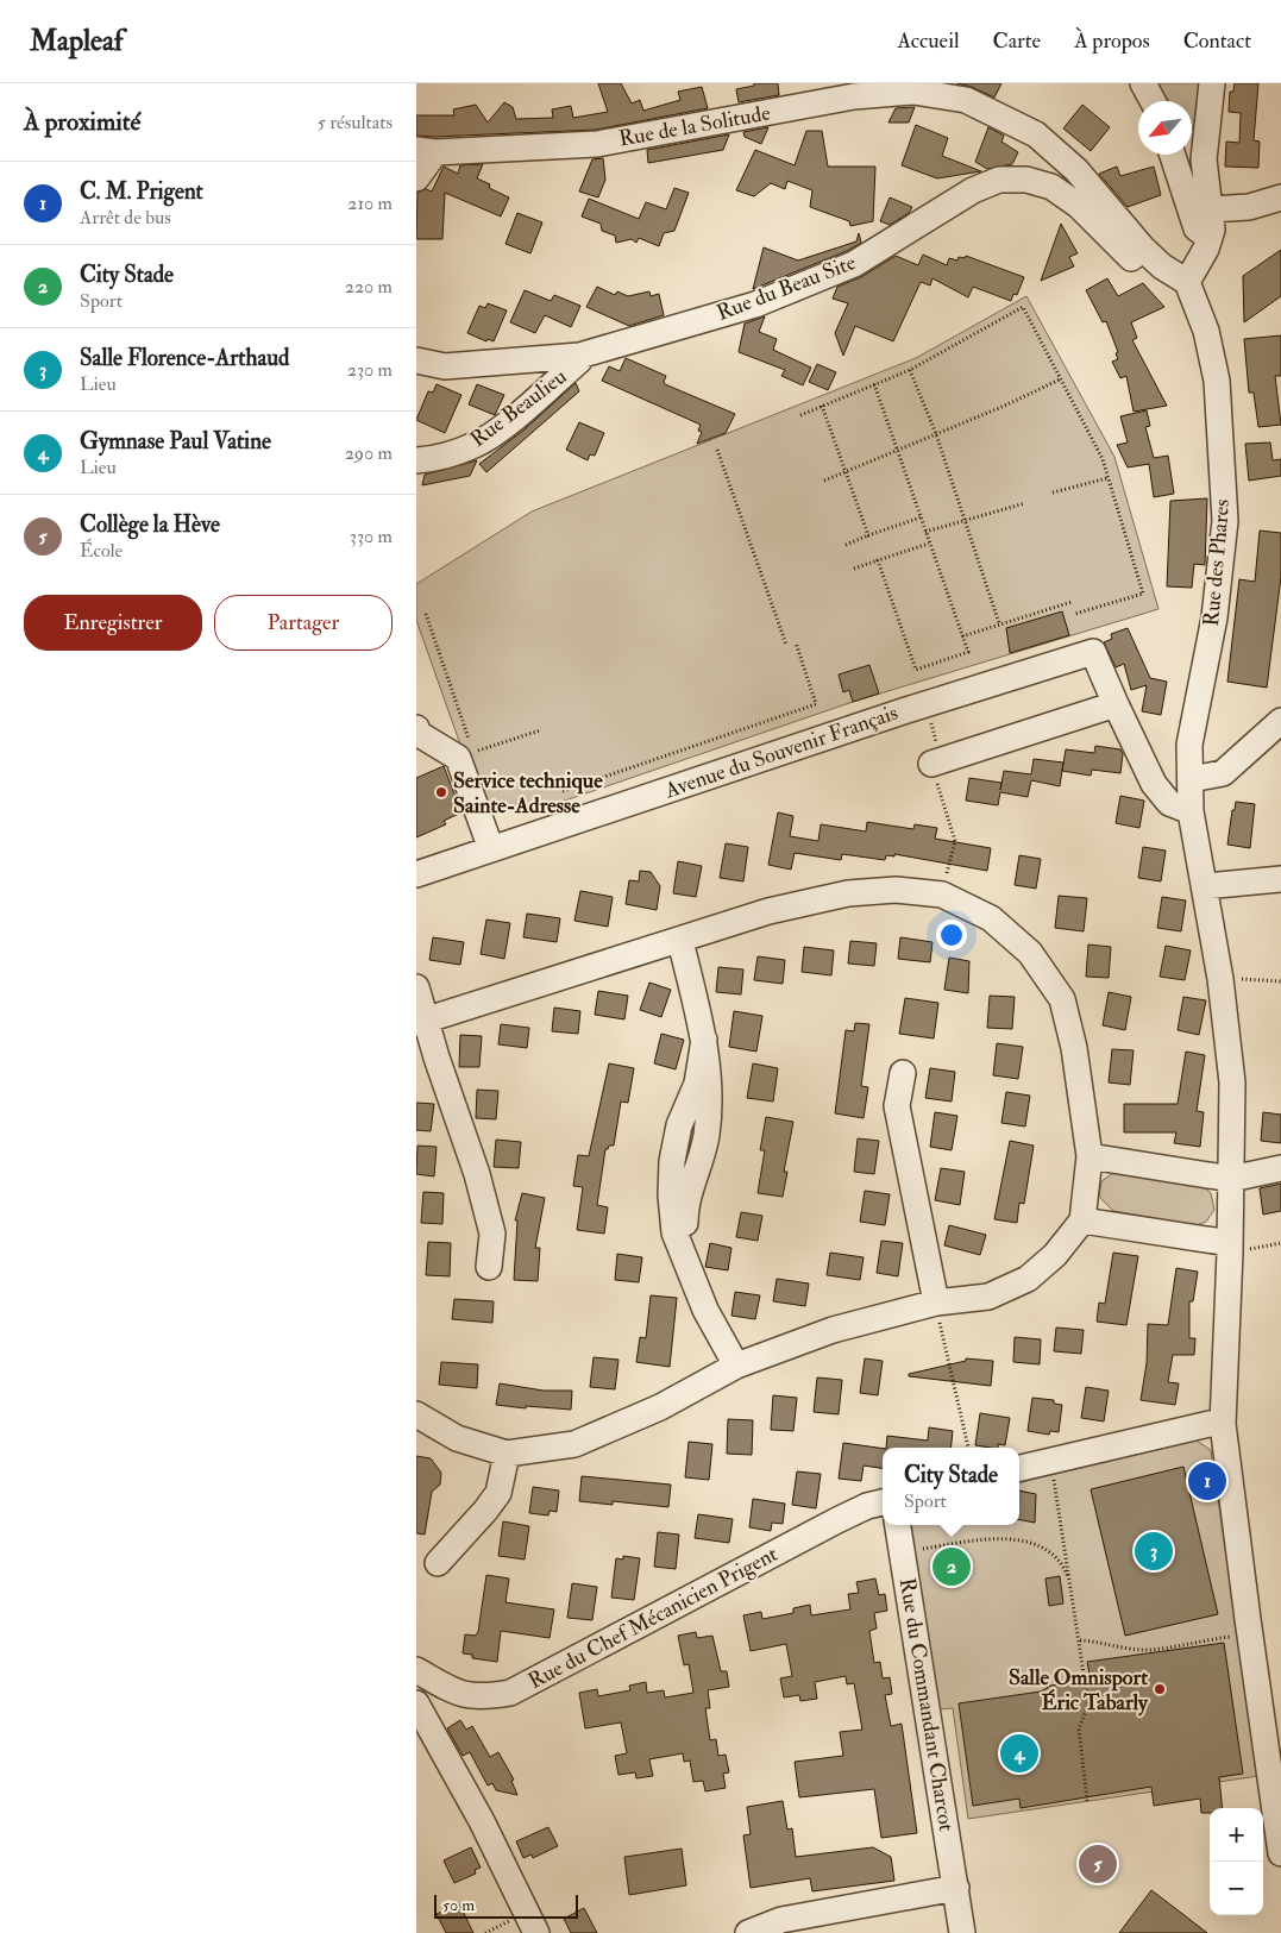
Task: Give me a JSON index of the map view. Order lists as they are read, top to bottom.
{
  "streets": {
    "street": [
      "Rue de la Solitude",
      "Rue du Beau Site",
      "Rue Beaulieu",
      "Rue des Phares",
      "Avenue du Souvenir Français",
      "Rue du Chef Mécanicien Prigent",
      "Rue du Commandant Charcot"
    ]
  },
  "crossings": [
    ["Rue de la Solitude", "Rue du Beau Site"],
    ["Rue de la Solitude", "Rue des Phares"],
    ["Rue du Beau Site", "Rue Beaulieu"]
  ],
  "places": ["Service technique Sainte-Adresse", "Salle Omnisport Éric Tabarly"],
  "scale_bar": "50 m",
  "north": "bottom left",
  "page": {
    "header": "Mapleaf",
    "nav": [
      "Accueil",
      "Carte",
      "À propos",
      "Contact"
    ],
    "heading": ["À proximité", "5 résultats"],
    "list": [
      {
        "mark": "1",
        "name": "C. M. Prigent",
        "note": "Arrêt de bus",
        "value": "210 m"
      },
      {
        "mark": "2",
        "name": "City Stade",
        "note": "Sport",
        "value": "220 m"
      },
      {
        "mark": "3",
        "name": "Salle Florence-Arthaud",
        "note": "Lieu",
        "value": "230 m"
      },
      {
        "mark": "4",
        "name": "Gymnase Paul Vatine",
        "note": "Lieu",
        "value": "290 m"
      },
      {
        "mark": "5",
        "name": "Collège la Hève",
        "note": "École",
        "value": "330 m"
      }
    ],
    "buttons": ["Enregistrer", "Partager"],
    "popup": ["City Stade", "Sport"],
    "pins": [
      "1",
      "3",
      "2",
      "4",
      "5"
    ],
    "map_buttons": ["+", "−"],
    "scale": "50 m"
  }
}
